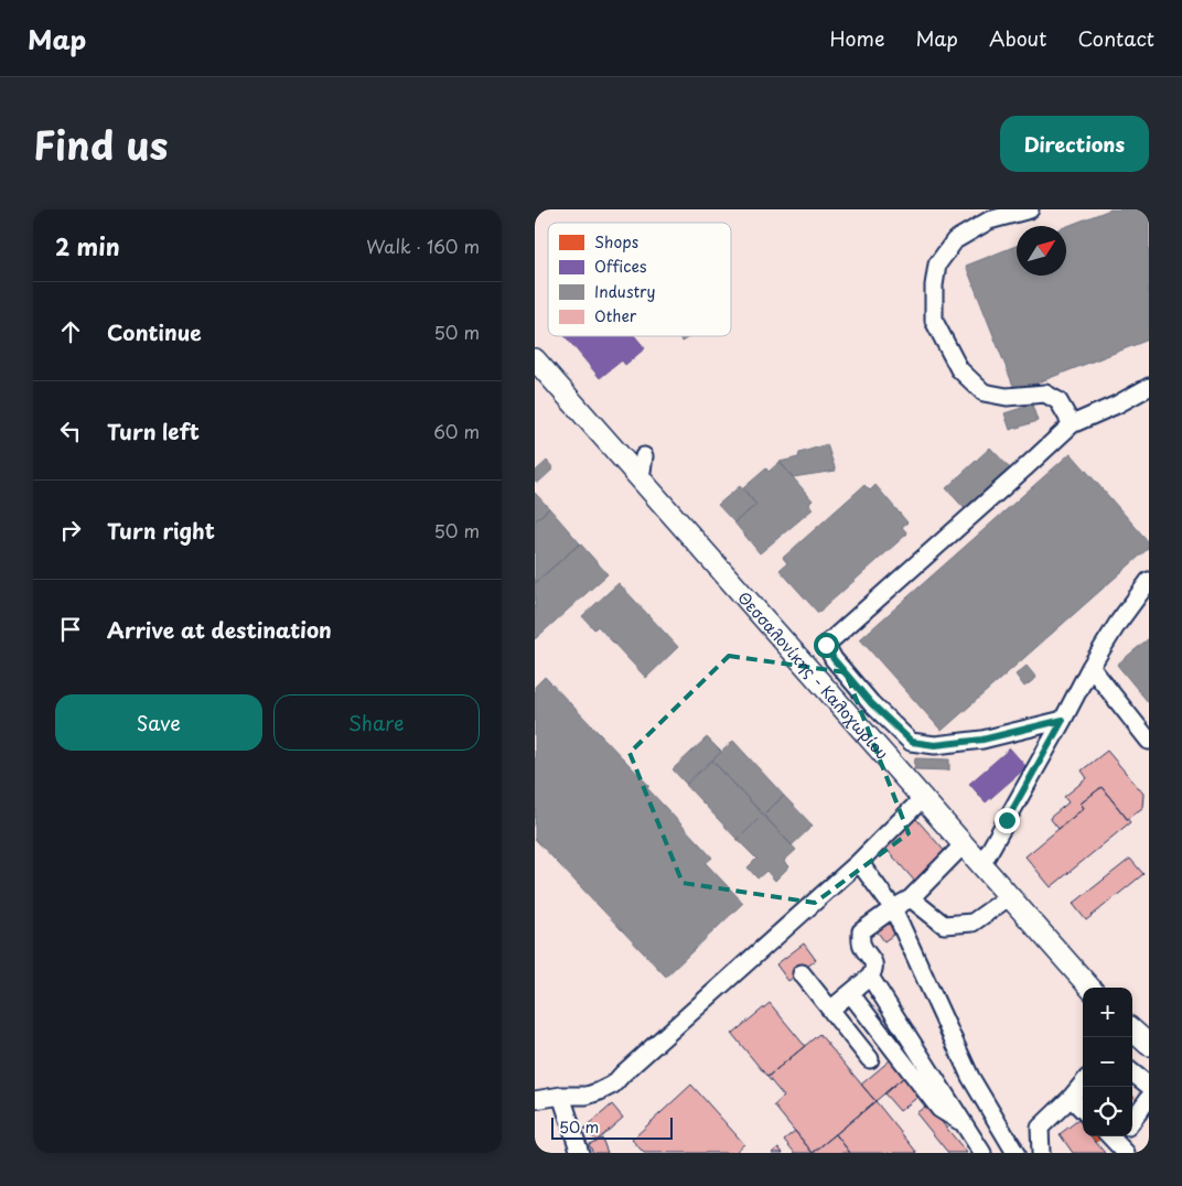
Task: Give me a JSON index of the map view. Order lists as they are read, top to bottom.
{
  "streets": {
    "main road": ["Θεσσαλονίκης - Καλοχωρίου"]
  },
  "legend": [
    "Shops",
    "Offices",
    "Industry",
    "Other"
  ],
  "scale_bar": "50 m",
  "north": "top right",
  "page": {
    "header": "Map",
    "nav": [
      "Home",
      "Map",
      "About",
      "Contact"
    ],
    "title": "Find us",
    "buttons": [
      "Directions",
      ["Save", "Share"]
    ],
    "heading": ["2 min", "Walk · 160 m"],
    "list": [
      ["Continue", "50 m"],
      ["Turn left", "60 m"],
      ["Turn right", "50 m"],
      "Arrive at destination"
    ],
    "map_buttons": ["+", "−"],
    "scale": "50 m"
  }
}
